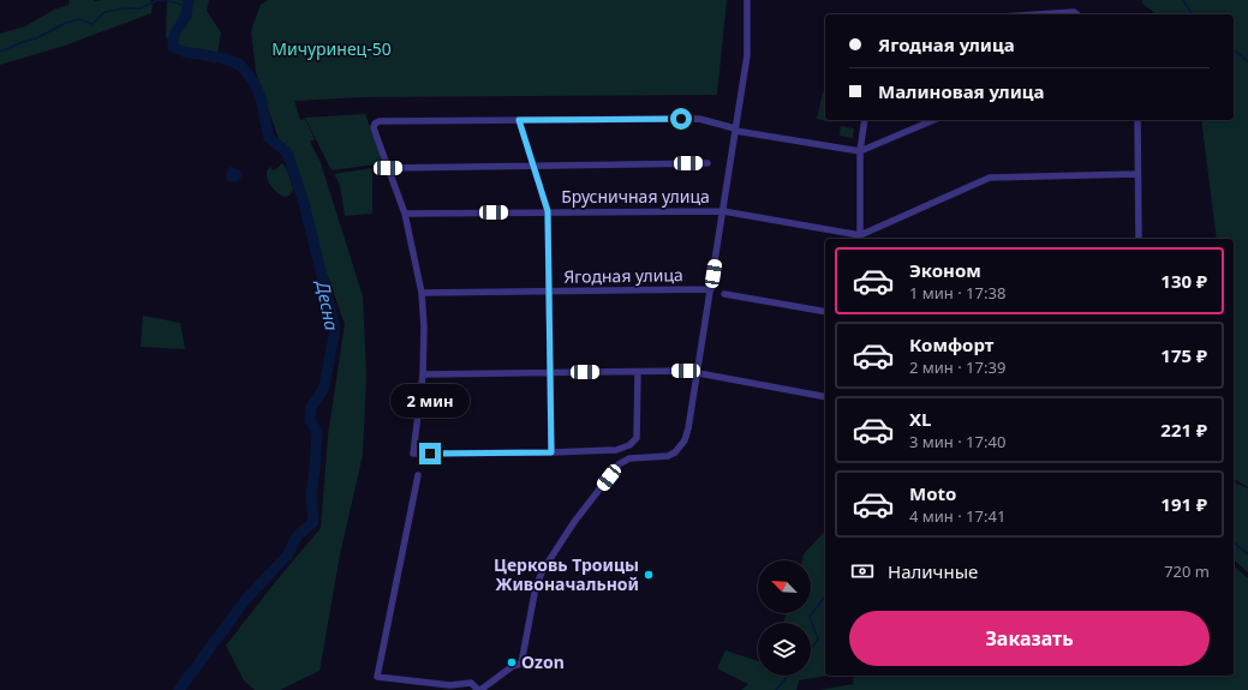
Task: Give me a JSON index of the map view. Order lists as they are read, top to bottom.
{
  "streets": {
    "street": ["Брусничная улица", "Ягодная улица"]
  },
  "water": ["Десна"],
  "parks": ["Мичуринец-50"],
  "places": ["Церковь Троицы Живоначальной", "Ozon"],
  "north": "top left",
  "page": {
    "banner": ["Ягодная улица", "Малиновая улица"],
    "list": [
      {
        "name": "Эконом",
        "note": "1 мин · 17:38",
        "value": "130 ₽"
      },
      {
        "name": "Комфорт",
        "note": "2 мин · 17:39",
        "value": "175 ₽"
      },
      {
        "name": "XL",
        "note": "3 мин · 17:40",
        "value": "221 ₽"
      },
      {
        "name": "Moto",
        "note": "4 мин · 17:41",
        "value": "191 ₽"
      }
    ],
    "bubble": "2 мин",
    "pay": ["Наличные", "720 m"],
    "buttons": "Заказать"
  }
}
